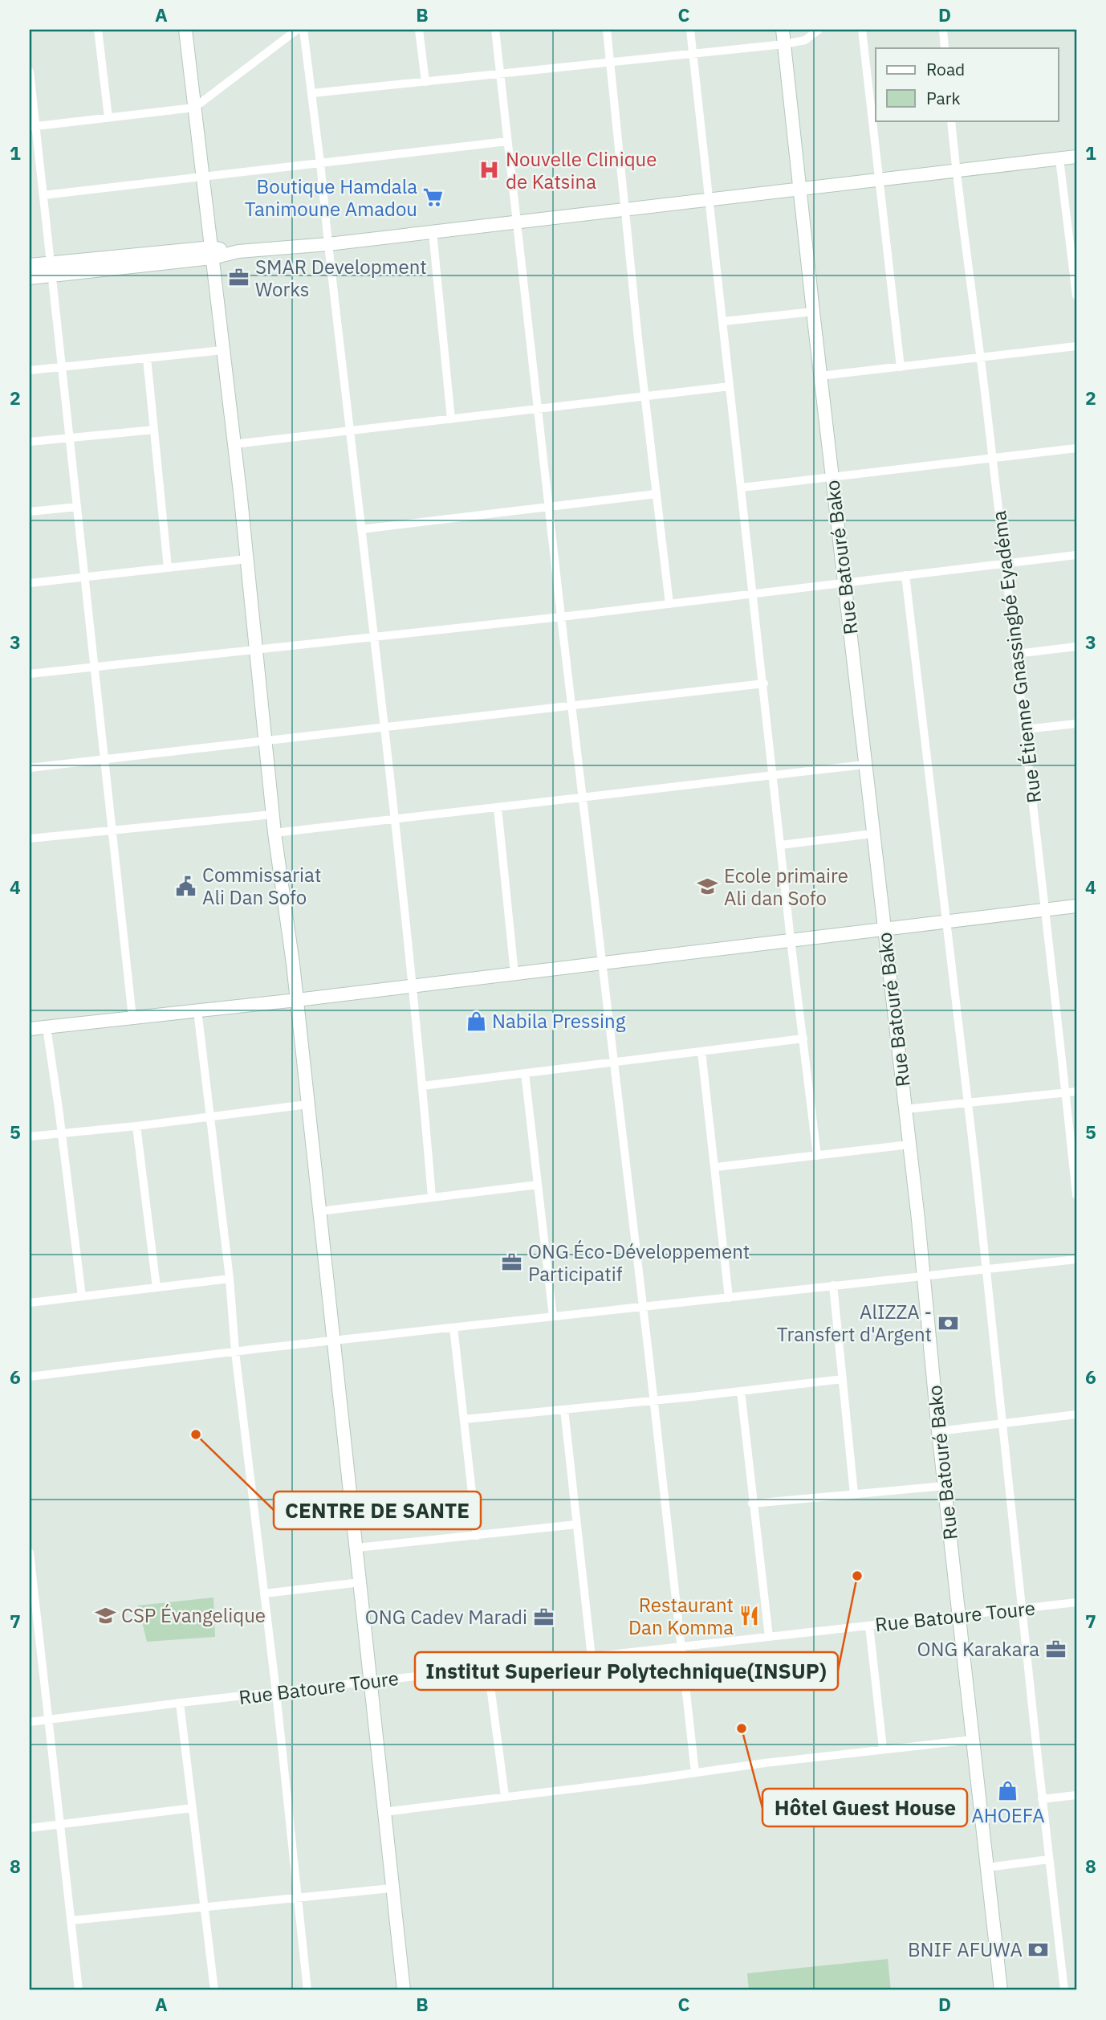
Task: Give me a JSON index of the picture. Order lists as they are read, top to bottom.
{
  "streets": {
    "street": ["Rue Batouré Bako", "Rue Étienne Gnassingbé Eyadéma", "Rue Batoure Toure"]
  },
  "crossings": [
    ["Rue Batouré Bako", "Rue Batoure Toure"]
  ],
  "places": {
    "hospital": ["Nouvelle Clinique de Katsina"],
    "supermarket": ["Boutique Hamdala Tanimoune Amadou"],
    "office": [
      "SMAR Development Works",
      "ONG Éco-Développement Participatif",
      "ONG Cadev Maradi",
      "ONG Karakara"
    ],
    "public building": ["Commissariat Ali Dan Sofo"],
    "school or university": ["Ecole primaire Ali dan Sofo", "CSP Évangelique"],
    "shop": ["Nabila Pressing", "AHOEFA"],
    "bank": ["AlIZZA - Transfert d'Argent", "BNIF AFUWA"],
    "other": ["CENTRE DE SANTE", "Institut Superieur Polytechnique(INSUP)", "Hôtel Guest House"],
    "restaurant": ["Restaurant Dan Komma"]
  },
  "legend": ["Road", "Park"],
  "grid": {
    "columns": [
      "A",
      "B",
      "C",
      "D"
    ],
    "rows": [
      "1",
      "2",
      "3",
      "4",
      "5",
      "6",
      "7",
      "8"
    ]
  }
}
